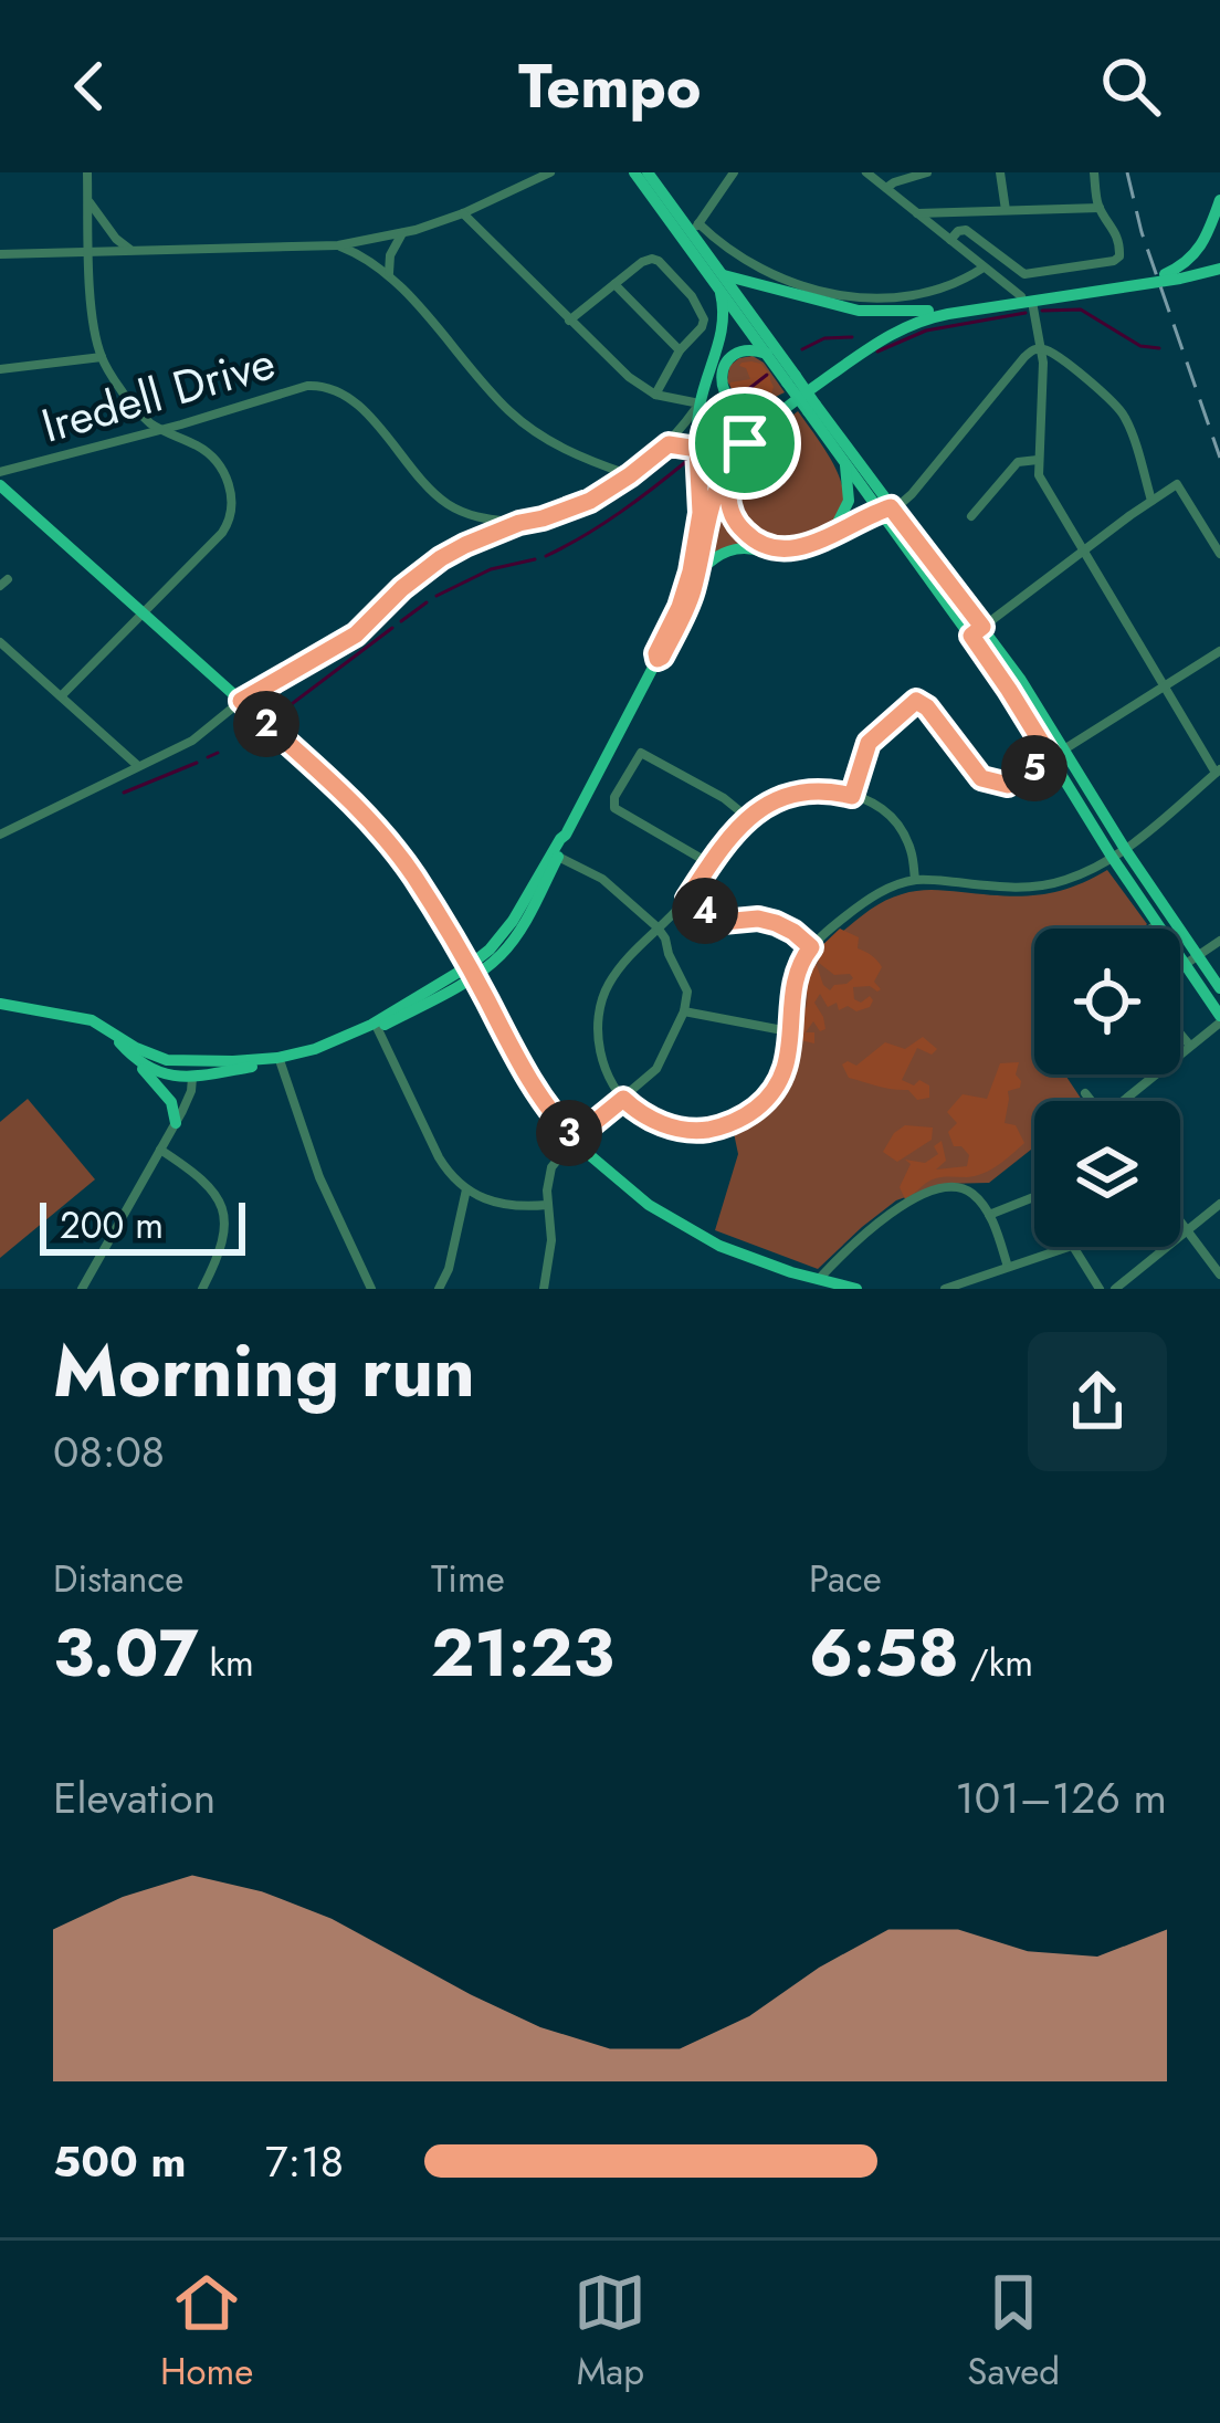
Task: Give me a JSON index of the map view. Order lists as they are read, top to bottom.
{
  "streets": {
    "street": ["Iredell Drive"]
  },
  "scale_bar": "200 m",
  "page": {
    "header": "Tempo",
    "pins": [
      "2",
      "5",
      "4",
      "3"
    ],
    "scale": "200 m",
    "heading": ["Morning run", "08:08"],
    "stats": [
      ["Distance", "3.07 km"],
      ["Time", "21:23"],
      ["Pace", "6:58 /km"]
    ],
    "chart": ["Elevation", "101–126 m"],
    "list": [
      {
        "name": "500 m",
        "note": "7:18"
      }
    ],
    "tabs": ["Home", "Map", "Saved"]
  }
}
